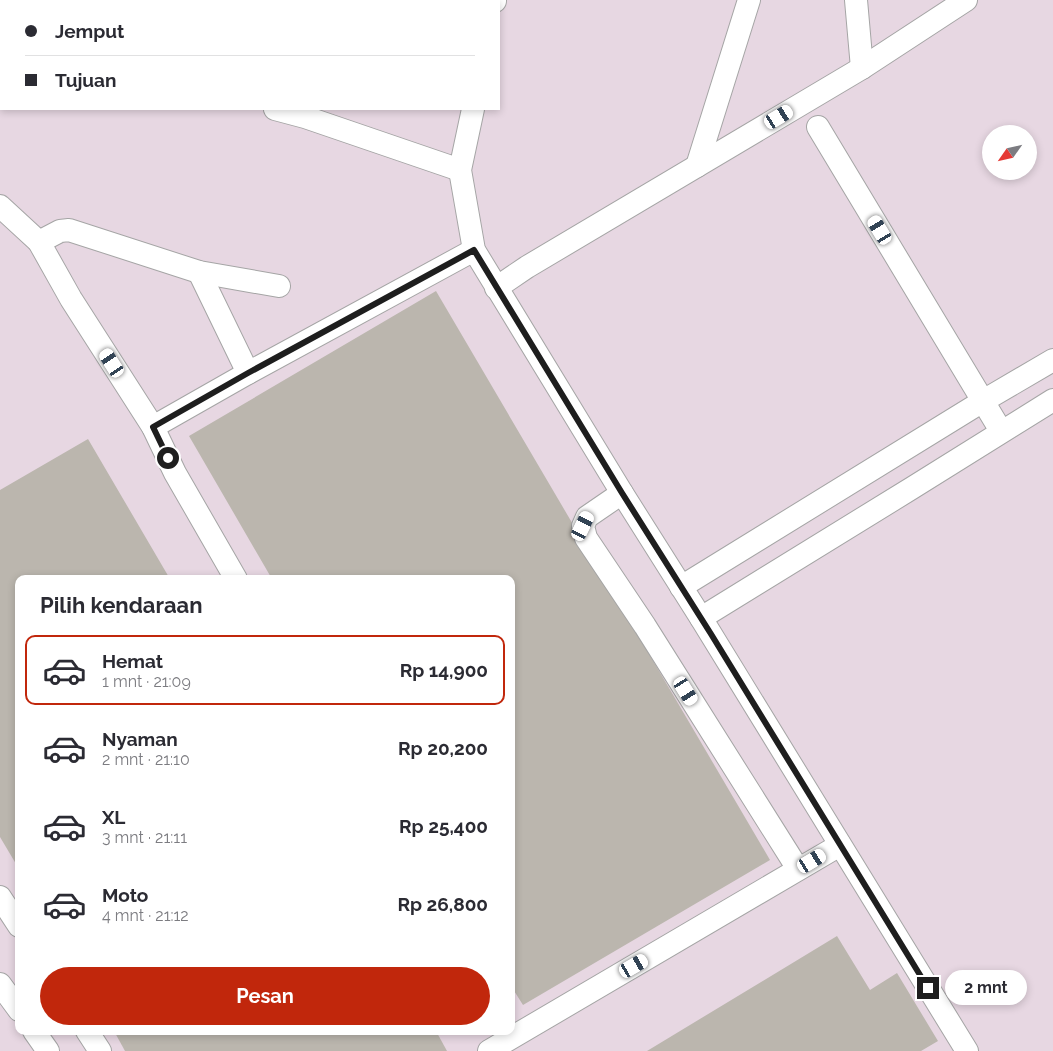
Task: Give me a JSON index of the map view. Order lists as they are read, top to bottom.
{
  "north": "bottom left",
  "page": {
    "banner": ["Jemput", "Tujuan"],
    "heading": "Pilih kendaraan",
    "list": [
      {
        "name": "Hemat",
        "note": "1 mnt · 21:09",
        "value": "Rp 14,900"
      },
      {
        "name": "Nyaman",
        "note": "2 mnt · 21:10",
        "value": "Rp 20,200"
      },
      {
        "name": "XL",
        "note": "3 mnt · 21:11",
        "value": "Rp 25,400"
      },
      {
        "name": "Moto",
        "note": "4 mnt · 21:12",
        "value": "Rp 26,800"
      }
    ],
    "buttons": "Pesan",
    "bubble": "2 mnt"
  }
}
